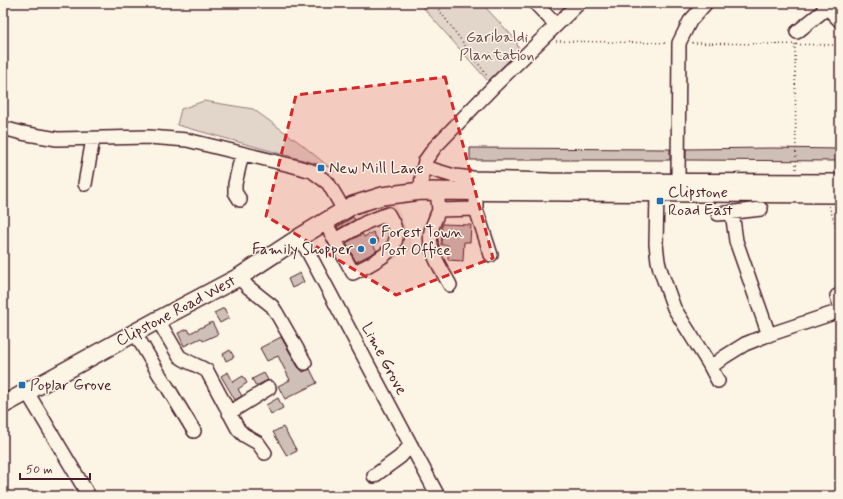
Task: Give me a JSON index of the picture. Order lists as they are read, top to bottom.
{
  "streets": {
    "main road": ["Clipstone Road West"],
    "street": ["Lime Grove"]
  },
  "crossings": [
    ["Clipstone Road West", "Lime Grove"]
  ],
  "parks": ["Garibaldi Plantation"],
  "places": {
    "transit": ["New Mill Lane", "Clipstone Road East", "Poplar Grove"],
    "other": ["Forest Town Post Office", "Family Shopper"]
  },
  "scale_bar": "50 m"
}
